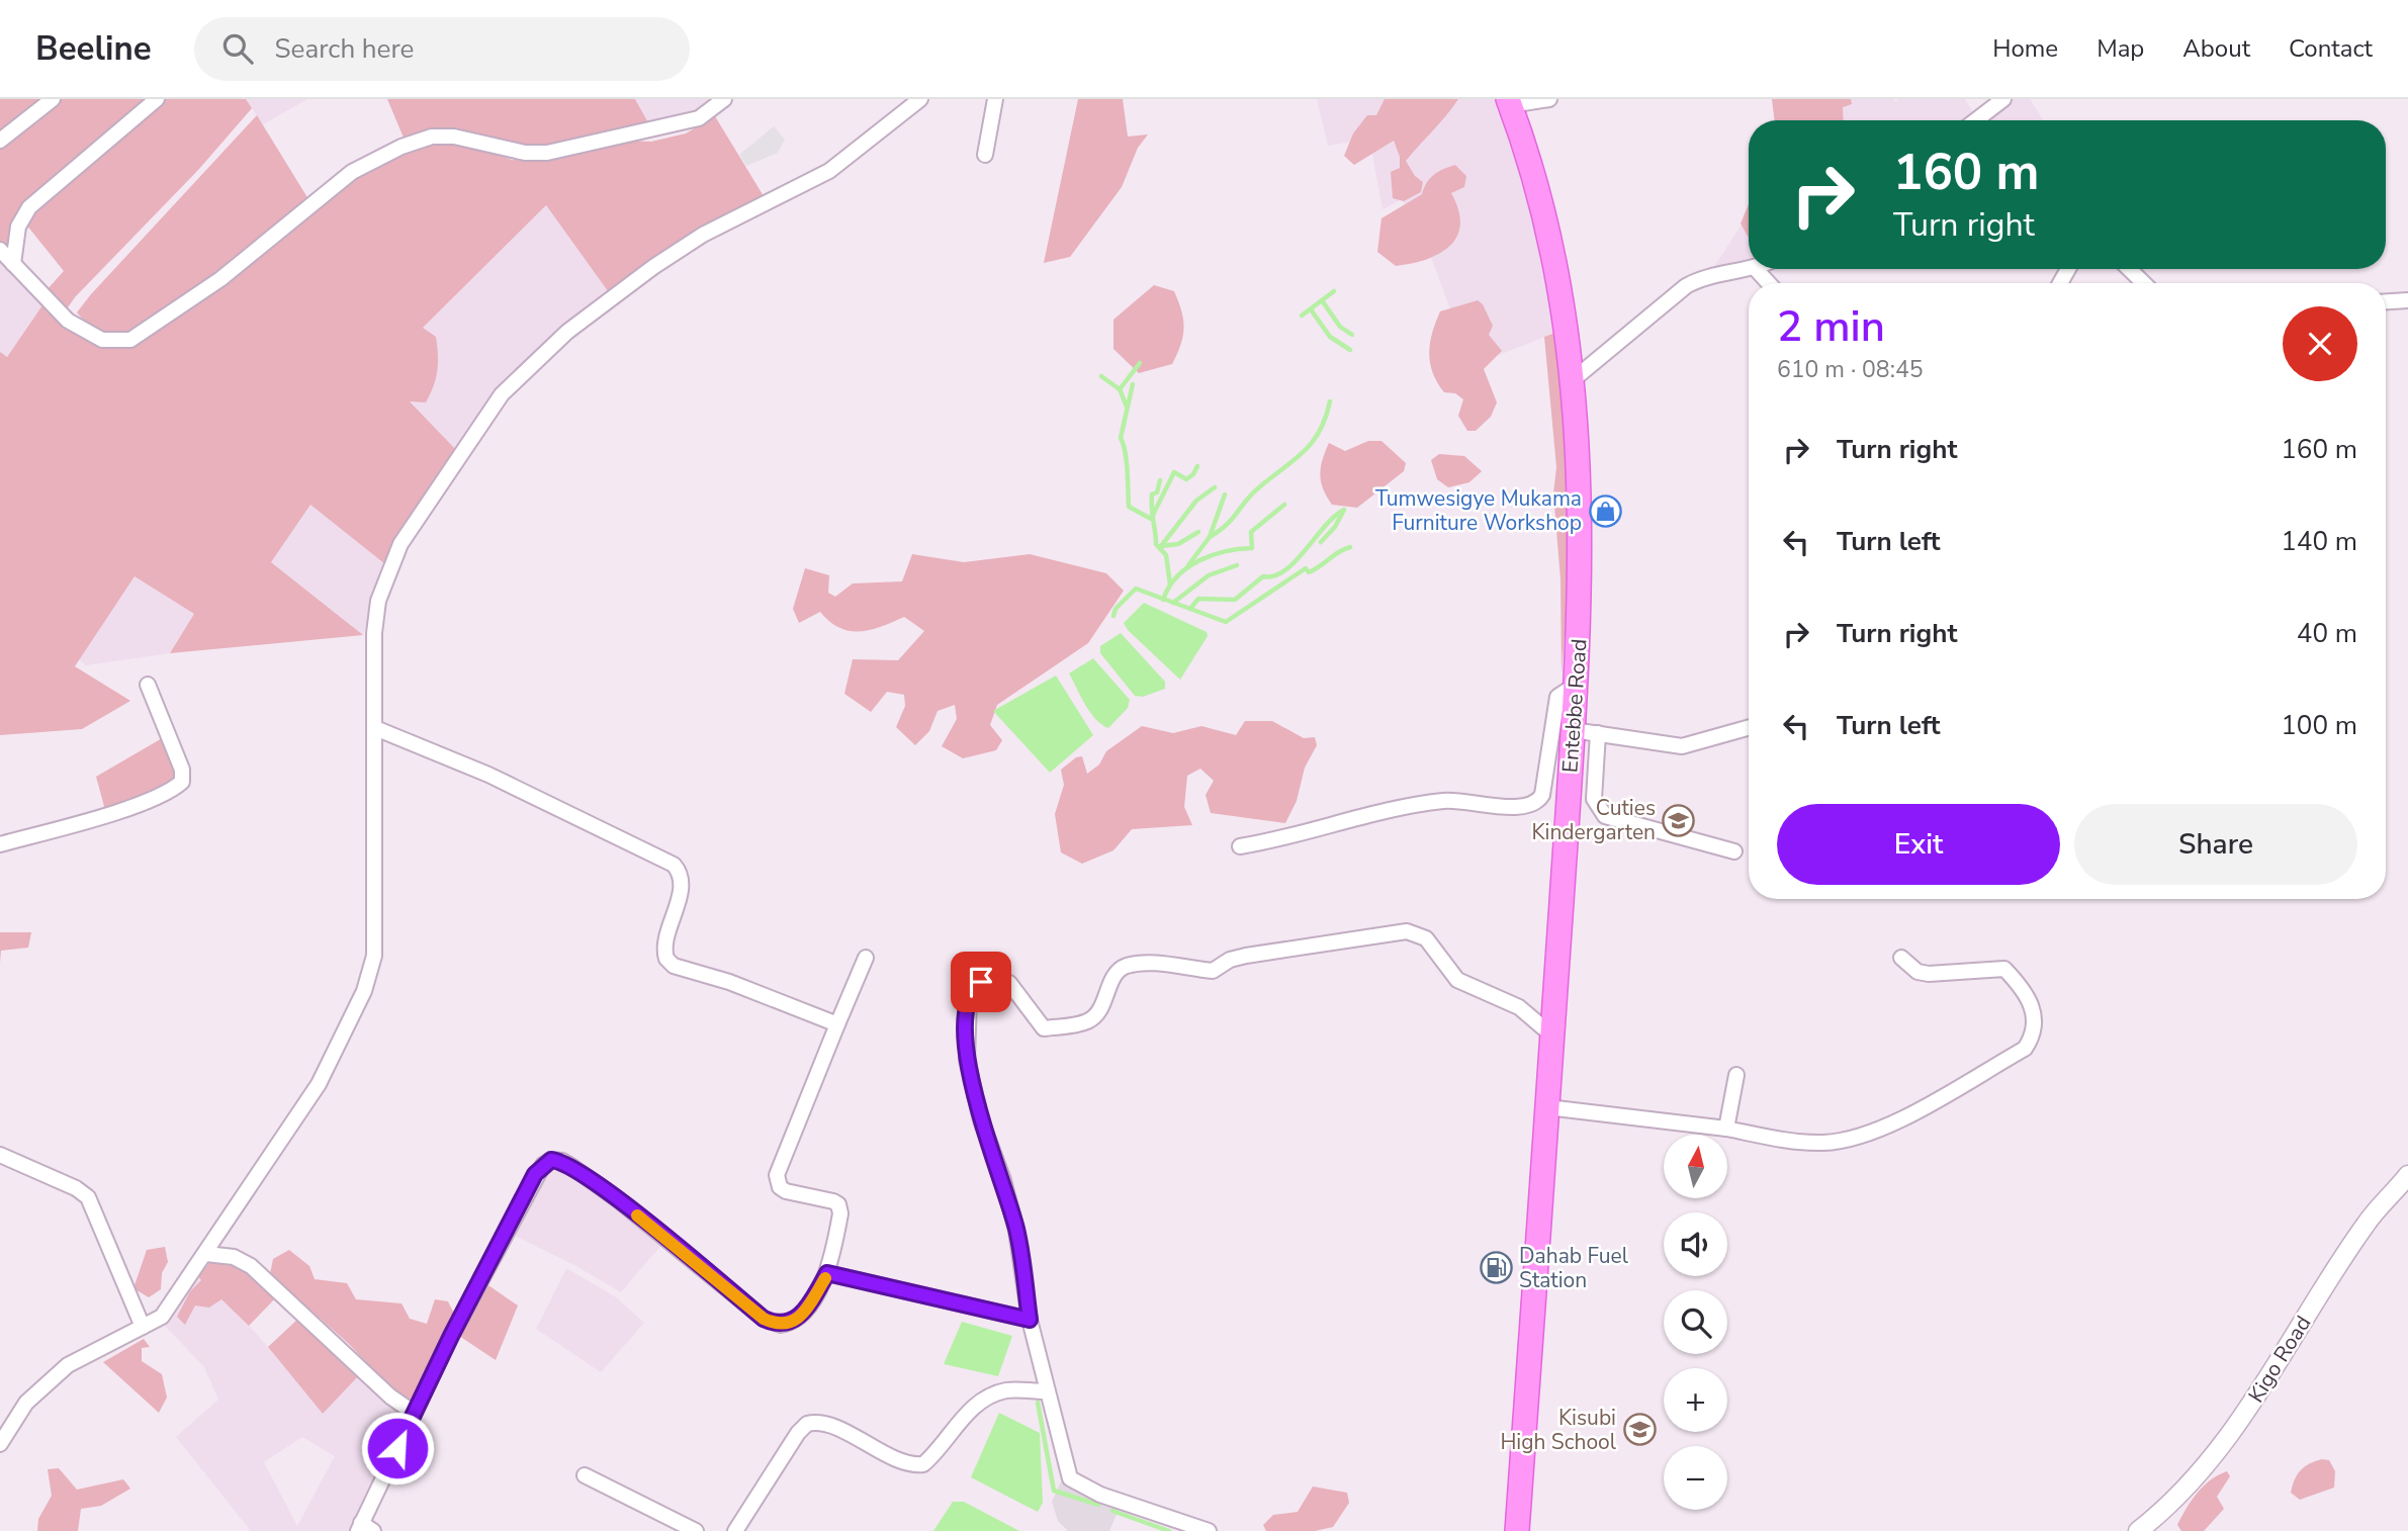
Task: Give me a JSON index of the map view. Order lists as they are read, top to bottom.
{
  "streets": {
    "main road": ["Entebbe Road"],
    "street": ["Kigo Road"]
  },
  "places": {
    "shop": ["Tumwesigye Mukama Furniture Workshop"],
    "school or university": ["Cuties Kindergarten", "Kisubi High School"],
    "fuel station": ["Dahab Fuel Station"]
  },
  "north": "top",
  "page": {
    "header": "Beeline",
    "search": "Search here",
    "nav": [
      "Home",
      "Map",
      "About",
      "Contact"
    ],
    "turn": ["160 m", "Turn right"],
    "heading": ["2 min", "610 m · 08:45"],
    "list": [
      {
        "name": "Turn right",
        "value": "160 m"
      },
      {
        "name": "Turn left",
        "value": "140 m"
      },
      {
        "name": "Turn right",
        "value": "40 m"
      },
      {
        "name": "Turn left",
        "value": "100 m"
      }
    ],
    "buttons": ["Exit", "Share"],
    "map_buttons": ["+", "−"]
  }
}
